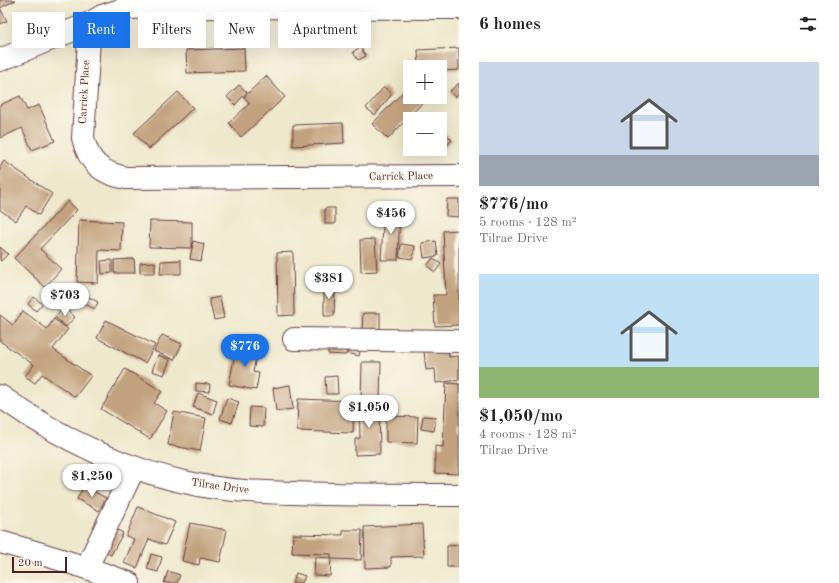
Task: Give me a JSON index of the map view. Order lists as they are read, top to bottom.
{
  "streets": {
    "street": ["Carrick Place", "Tilrae Drive"]
  },
  "scale_bar": "20 m",
  "page": {
    "heading": "6 homes",
    "chip": [
      "Buy",
      "Rent",
      "Filters",
      "New",
      "Apartment"
    ],
    "list": [
      {
        "name": "$776/mo",
        "note": "5 rooms · 128 m² · Tilrae Drive"
      },
      {
        "name": "$1,050/mo",
        "note": "4 rooms · 128 m² · Tilrae Drive"
      }
    ],
    "map_buttons": ["+", "−"],
    "price": [
      "$456",
      "$381",
      "$703",
      "$776",
      "$1,050",
      "$1,250"
    ],
    "scale": "20 m"
  }
}
